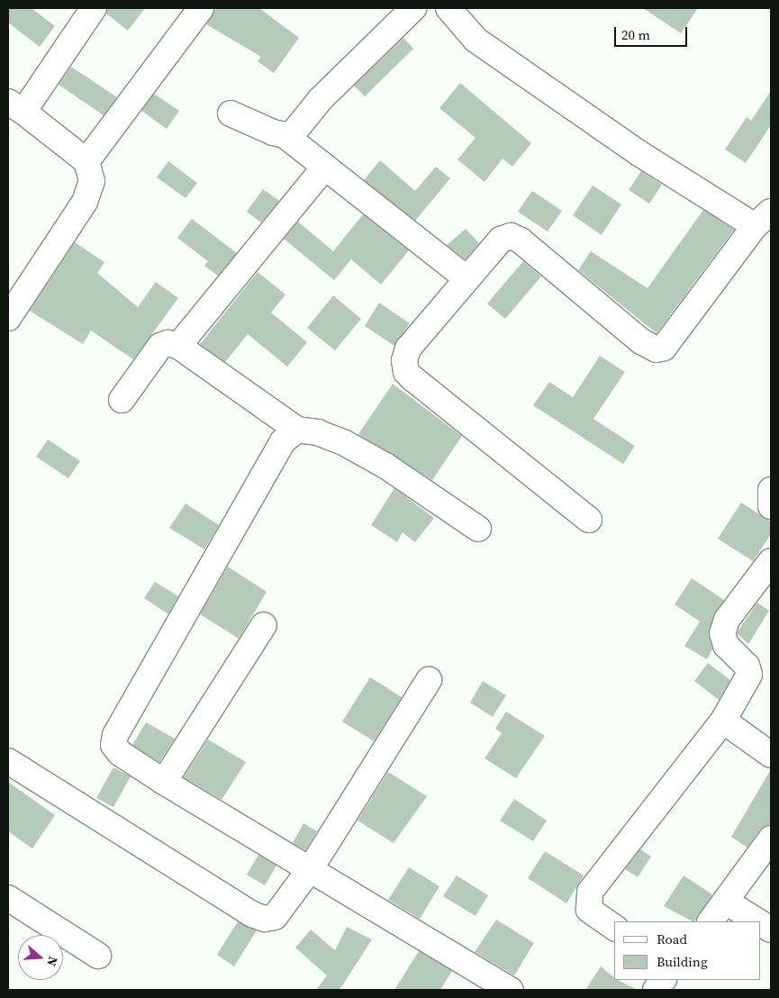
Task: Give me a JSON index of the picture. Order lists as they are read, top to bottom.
{
  "legend": ["Road", "Building"],
  "scale_bar": "20 m",
  "north": "right"
}
